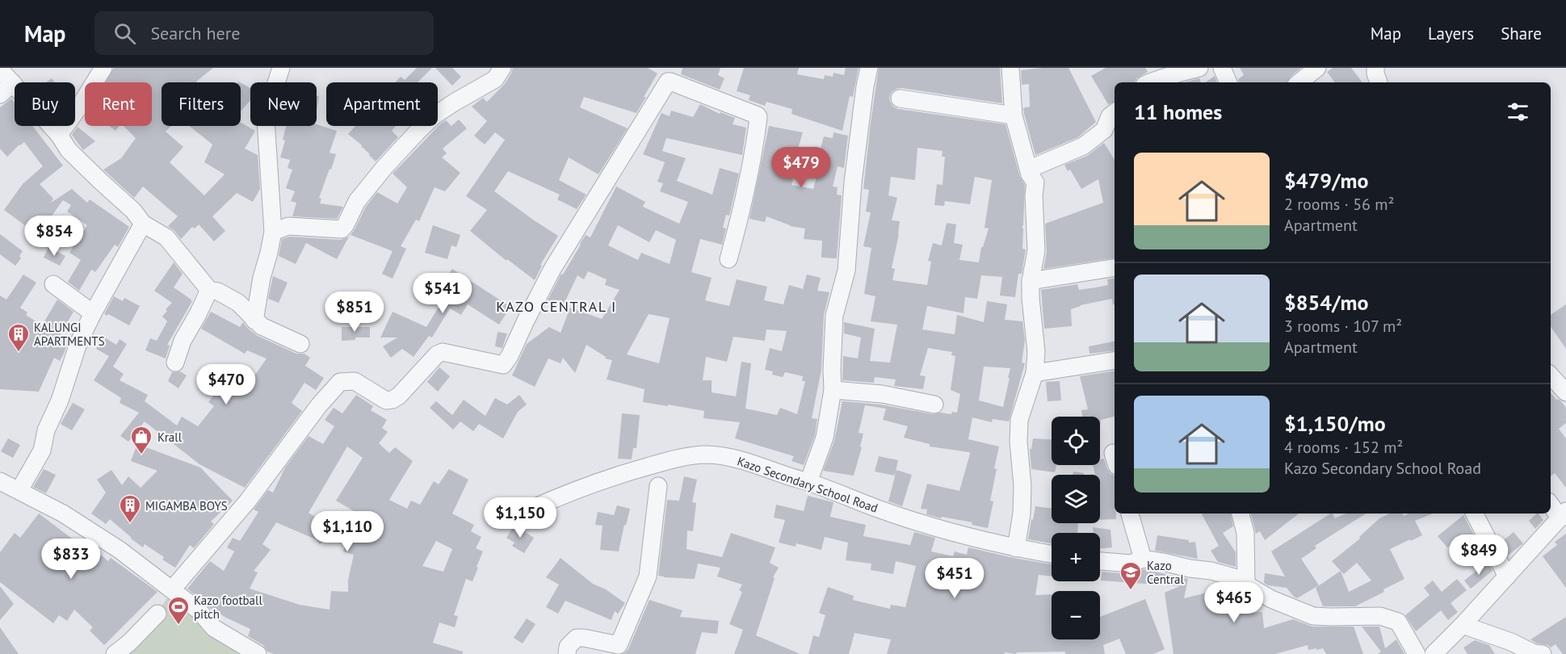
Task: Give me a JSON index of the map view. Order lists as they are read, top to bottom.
{
  "streets": {
    "street": ["Kazo Secondary School Road"]
  },
  "districts": ["KAZO CENTRAL I"],
  "places": {
    "building": ["KALUNGI APARTMENTS", "MIGAMBA BOYS"],
    "shop": ["Krall"],
    "school or university": ["Kazo Central"],
    "sports": ["Kazo football pitch"]
  },
  "page": {
    "header": "Map",
    "search": "Search here",
    "nav": ["Map", "Layers", "Share"],
    "chip": [
      "Buy",
      "Rent",
      "Filters",
      "New",
      "Apartment"
    ],
    "heading": "11 homes",
    "list": [
      {
        "name": "$479/mo",
        "note": "2 rooms · 56 m² · Apartment"
      },
      {
        "name": "$854/mo",
        "note": "3 rooms · 107 m² · Apartment"
      },
      {
        "name": "$1,150/mo",
        "note": "4 rooms · 152 m² · Kazo Secondary School Road"
      }
    ],
    "price": [
      "$479",
      "$854",
      "$541",
      "$851",
      "$470",
      "$1,150",
      "$1,110",
      "$849",
      "$833",
      "$451",
      "$465"
    ],
    "map_buttons": ["+", "−"]
  }
}
